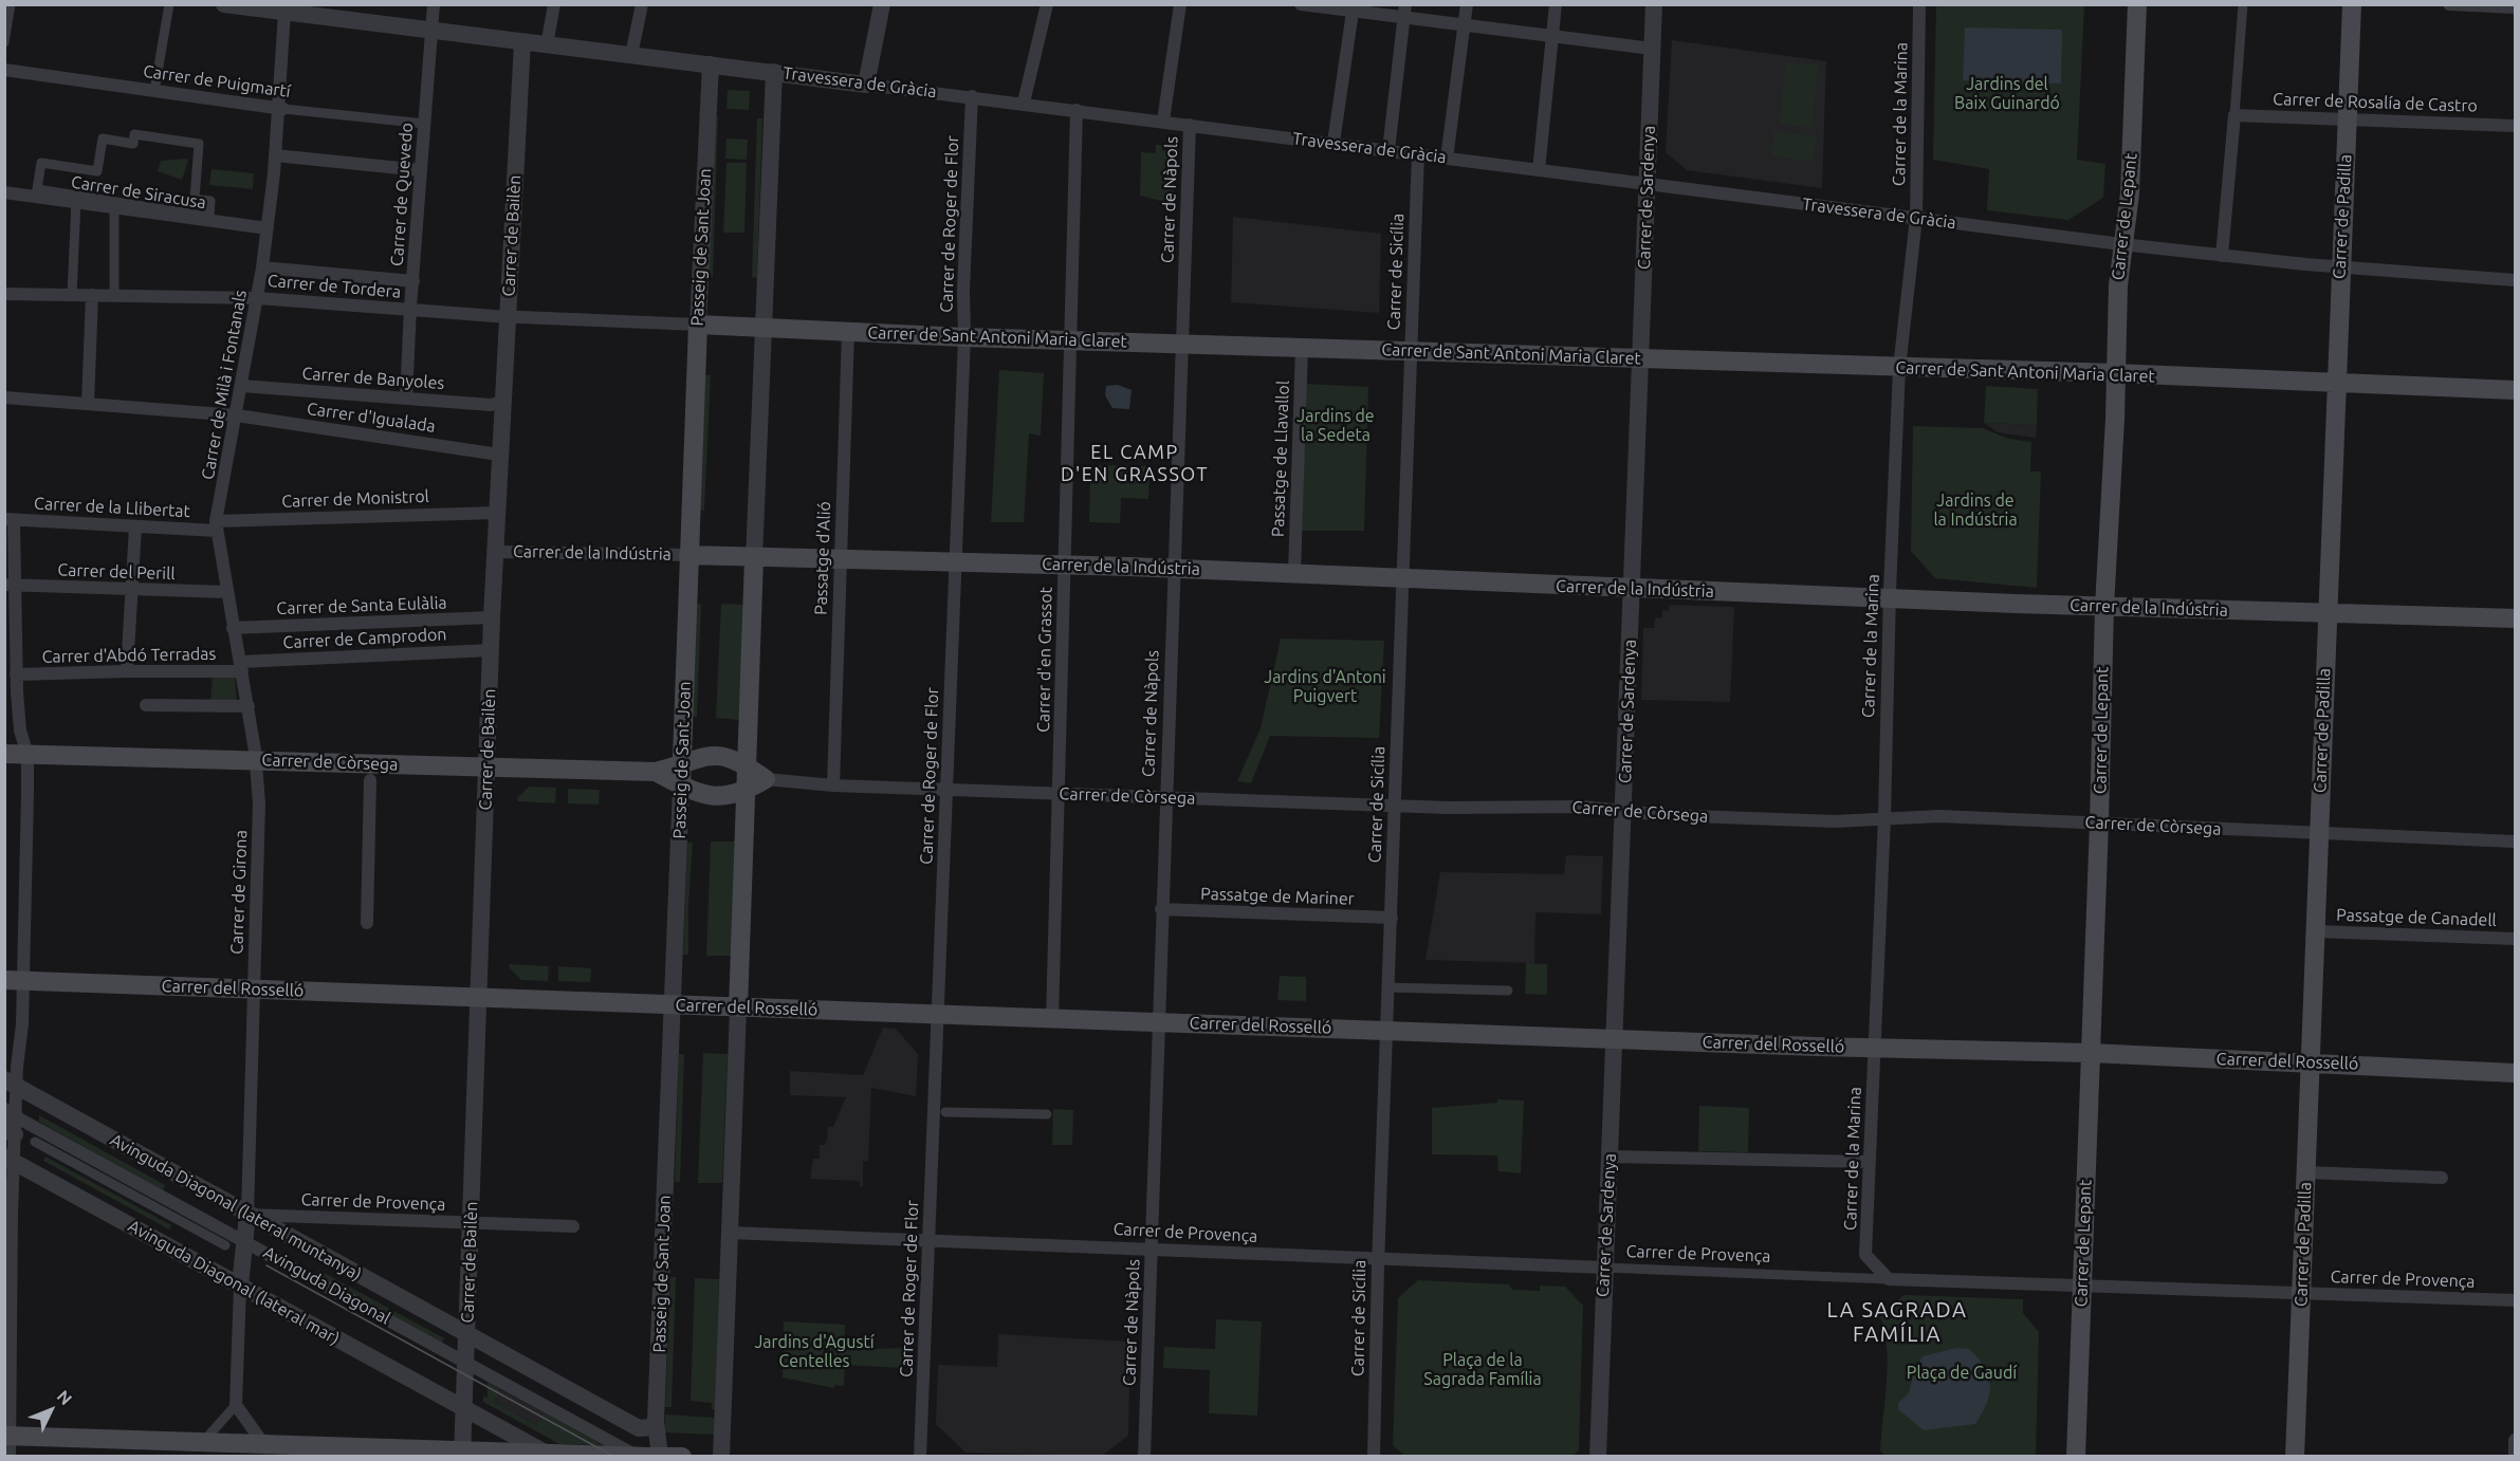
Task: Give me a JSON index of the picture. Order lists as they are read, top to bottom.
{
  "streets": {
    "main road": [
      "Carrer de Lepant",
      "Carrer de Padilla",
      "Passeig de Sant Joan",
      "Carrer de Sant Antoni Maria Claret",
      "Carrer de la Indústria",
      "Carrer de Còrsega",
      "Carrer del Rosselló",
      "Avinguda Diagonal"
    ],
    "street": [
      "Carrer de Puigmartí",
      "Travessera de Gràcia",
      "Carrer de Rosalía de Castro",
      "Carrer de la Marina",
      "Carrer de Siracusa",
      "Carrer de Quevedo",
      "Carrer de Sardenya",
      "Carrer de Nàpols",
      "Carrer de Roger de Flor",
      "Carrer de Bailèn",
      "Carrer de Sicília",
      "Carrer de Tordera",
      "Carrer de Banyoles",
      "Carrer de Milà i Fontanals",
      "Carrer d'Igualada",
      "Passatge de Llavallol",
      "Carrer de Monistrol",
      "Carrer de la Llibertat",
      "Passatge d'Alió",
      "Carrer del Perill",
      "Carrer de Santa Eulàlia",
      "Carrer de Camprodon",
      "Carrer d'Abdó Terradas",
      "Carrer d'en Grassot",
      "Carrer de Girona",
      "Passatge de Mariner",
      "Passatge de Canadell",
      "Carrer de Provença",
      "Avinguda Diagonal (lateral muntanya)",
      "Avinguda Diagonal (lateral mar)"
    ]
  },
  "crossings": [
    ["Carrer de Puigmartí", "Carrer de Quevedo"],
    ["Carrer de Puigmartí", "Carrer de Milà i Fontanals"],
    ["Travessera de Gràcia", "Carrer de la Marina"],
    ["Travessera de Gràcia", "Carrer de Quevedo"],
    ["Travessera de Gràcia", "Carrer de Sardenya"],
    ["Travessera de Gràcia", "Carrer de Nàpols"],
    ["Travessera de Gràcia", "Carrer de Lepant"],
    ["Travessera de Gràcia", "Carrer de Padilla"],
    ["Travessera de Gràcia", "Carrer de Roger de Flor"],
    ["Travessera de Gràcia", "Carrer de Bailèn"],
    ["Travessera de Gràcia", "Passeig de Sant Joan"],
    ["Travessera de Gràcia", "Carrer de Sicília"],
    ["Travessera de Gràcia", "Carrer de Milà i Fontanals"],
    ["Travessera de Gràcia", "Carrer d'en Grassot"],
    ["Carrer de Rosalía de Castro", "Carrer de Padilla"],
    ["Carrer de la Marina", "Carrer de Sant Antoni Maria Claret"],
    ["Carrer de la Marina", "Carrer de la Indústria"],
    ["Carrer de la Marina", "Carrer de Còrsega"],
    ["Carrer de la Marina", "Carrer del Rosselló"],
    ["Carrer de la Marina", "Carrer de Provença"],
    ["Carrer de Siracusa", "Carrer de Milà i Fontanals"],
    ["Carrer de Quevedo", "Carrer de Tordera"],
    ["Carrer de Quevedo", "Carrer de Banyoles"],
    ["Carrer de Sardenya", "Carrer de Sant Antoni Maria Claret"],
    ["Carrer de Sardenya", "Carrer de la Indústria"],
    ["Carrer de Sardenya", "Carrer de Còrsega"],
    ["Carrer de Sardenya", "Carrer del Rosselló"],
    ["Carrer de Sardenya", "Carrer de Provença"],
    ["Carrer de Nàpols", "Carrer de Sant Antoni Maria Claret"],
    ["Carrer de Nàpols", "Carrer de la Indústria"],
    ["Carrer de Nàpols", "Carrer de Còrsega"],
    ["Carrer de Nàpols", "Passatge de Mariner"],
    ["Carrer de Nàpols", "Carrer del Rosselló"],
    ["Carrer de Nàpols", "Carrer de Provença"],
    ["Carrer de Lepant", "Carrer de Sant Antoni Maria Claret"],
    ["Carrer de Lepant", "Carrer de la Indústria"],
    ["Carrer de Lepant", "Carrer de Còrsega"],
    ["Carrer de Lepant", "Carrer del Rosselló"],
    ["Carrer de Lepant", "Carrer de Provença"],
    ["Carrer de Padilla", "Carrer de Sant Antoni Maria Claret"],
    ["Carrer de Padilla", "Carrer de la Indústria"],
    ["Carrer de Padilla", "Carrer de Còrsega"],
    ["Carrer de Padilla", "Passatge de Canadell"],
    ["Carrer de Padilla", "Carrer del Rosselló"],
    ["Carrer de Padilla", "Carrer de Provença"],
    ["Carrer de Roger de Flor", "Carrer de Sant Antoni Maria Claret"],
    ["Carrer de Roger de Flor", "Carrer de la Indústria"],
    ["Carrer de Roger de Flor", "Carrer de Còrsega"],
    ["Carrer de Roger de Flor", "Carrer del Rosselló"],
    ["Carrer de Roger de Flor", "Carrer de Provença"],
    ["Carrer de Bailèn", "Carrer de Tordera"],
    ["Carrer de Bailèn", "Carrer de Sant Antoni Maria Claret"],
    ["Carrer de Bailèn", "Carrer de Banyoles"],
    ["Carrer de Bailèn", "Carrer d'Igualada"],
    ["Carrer de Bailèn", "Carrer de Monistrol"],
    ["Carrer de Bailèn", "Carrer de la Indústria"],
    ["Carrer de Bailèn", "Carrer de Santa Eulàlia"],
    ["Carrer de Bailèn", "Carrer de Camprodon"],
    ["Carrer de Bailèn", "Carrer de Còrsega"],
    ["Carrer de Bailèn", "Carrer del Rosselló"],
    ["Carrer de Bailèn", "Carrer de Provença"],
    ["Carrer de Bailèn", "Avinguda Diagonal (lateral muntanya)"],
    ["Carrer de Bailèn", "Avinguda Diagonal (lateral mar)"],
    ["Carrer de Bailèn", "Avinguda Diagonal"],
    ["Passeig de Sant Joan", "Carrer de Sant Antoni Maria Claret"],
    ["Passeig de Sant Joan", "Carrer de la Indústria"],
    ["Passeig de Sant Joan", "Carrer del Rosselló"],
    ["Passeig de Sant Joan", "Avinguda Diagonal (lateral muntanya)"],
    ["Passeig de Sant Joan", "Avinguda Diagonal"],
    ["Carrer de Sicília", "Carrer de Sant Antoni Maria Claret"],
    ["Carrer de Sicília", "Carrer de la Indústria"],
    ["Carrer de Sicília", "Carrer de Còrsega"],
    ["Carrer de Sicília", "Passatge de Mariner"],
    ["Carrer de Sicília", "Carrer del Rosselló"],
    ["Carrer de Sicília", "Carrer de Provença"],
    ["Carrer de Tordera", "Carrer de Sant Antoni Maria Claret"],
    ["Carrer de Tordera", "Carrer de Milà i Fontanals"],
    ["Carrer de Sant Antoni Maria Claret", "Passatge de Llavallol"],
    ["Carrer de Sant Antoni Maria Claret", "Passatge d'Alió"],
    ["Carrer de Sant Antoni Maria Claret", "Carrer d'en Grassot"],
    ["Carrer de Banyoles", "Carrer de Milà i Fontanals"],
    ["Carrer de Milà i Fontanals", "Carrer d'Igualada"],
    ["Carrer de Milà i Fontanals", "Carrer de Monistrol"],
    ["Carrer de Milà i Fontanals", "Carrer de la Llibertat"],
    ["Carrer de Milà i Fontanals", "Carrer del Perill"],
    ["Carrer de Milà i Fontanals", "Carrer de Santa Eulàlia"],
    ["Carrer de Milà i Fontanals", "Carrer de Camprodon"],
    ["Carrer de Milà i Fontanals", "Carrer d'Abdó Terradas"],
    ["Carrer de Milà i Fontanals", "Carrer de Còrsega"],
    ["Carrer de Milà i Fontanals", "Carrer de Girona"],
    ["Passatge de Llavallol", "Carrer de la Indústria"],
    ["Carrer de Monistrol", "Carrer de la Llibertat"],
    ["Carrer de la Indústria", "Passatge d'Alió"],
    ["Carrer de la Indústria", "Carrer d'en Grassot"],
    ["Passatge d'Alió", "Carrer de Còrsega"],
    ["Carrer de Camprodon", "Carrer d'Abdó Terradas"],
    ["Carrer d'en Grassot", "Carrer de Còrsega"],
    ["Carrer d'en Grassot", "Carrer del Rosselló"],
    ["Carrer de Còrsega", "Carrer de Girona"],
    ["Carrer de Girona", "Carrer del Rosselló"],
    ["Carrer de Girona", "Carrer de Provença"],
    ["Carrer de Girona", "Avinguda Diagonal (lateral muntanya)"],
    ["Carrer de Provença", "Avinguda Diagonal (lateral muntanya)"]
  ],
  "districts": ["EL CAMP D'EN GRASSOT", "LA SAGRADA FAMÍLIA"],
  "parks": [
    "Jardins del Baix Guinardó",
    "Jardins de la Sedeta",
    "Jardins de la Indústria",
    "Jardins d'Antoni Puigvert",
    "Jardins d'Agustí Centelles",
    "Plaça de la Sagrada Família",
    "Plaça de Gaudí"
  ],
  "north": "top right"
}
